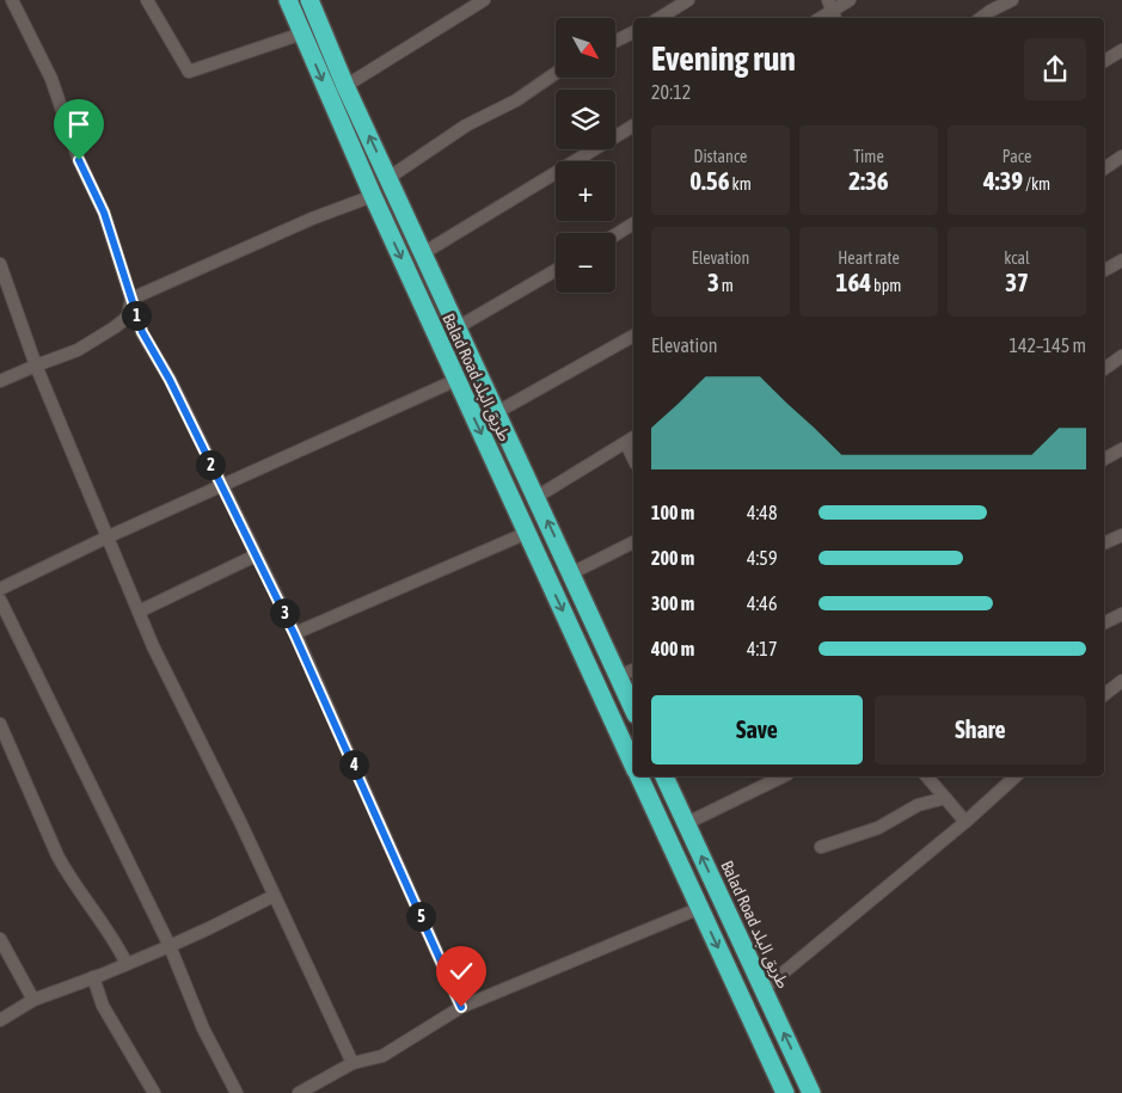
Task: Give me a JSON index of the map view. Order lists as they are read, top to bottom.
{
  "streets": {
    "highway": ["Balad Road طريق البلد"]
  },
  "north": "bottom right",
  "page": {
    "map_buttons": ["+", "−"],
    "heading": ["Evening run", "20:12"],
    "stats": [
      ["Distance", "0.56 km"],
      ["Time", "2:36"],
      ["Pace", "4:39 /km"],
      ["Elevation", "3 m"],
      ["Heart rate", "164 bpm"],
      ["kcal", "37"]
    ],
    "pins": [
      "1",
      "2",
      "3",
      "4",
      "5"
    ],
    "chart": ["Elevation", "142–145 m"],
    "list": [
      {
        "name": "100 m",
        "note": "4:48"
      },
      {
        "name": "200 m",
        "note": "4:59"
      },
      {
        "name": "300 m",
        "note": "4:46"
      },
      {
        "name": "400 m",
        "note": "4:17"
      }
    ],
    "buttons": ["Save", "Share"]
  }
}
